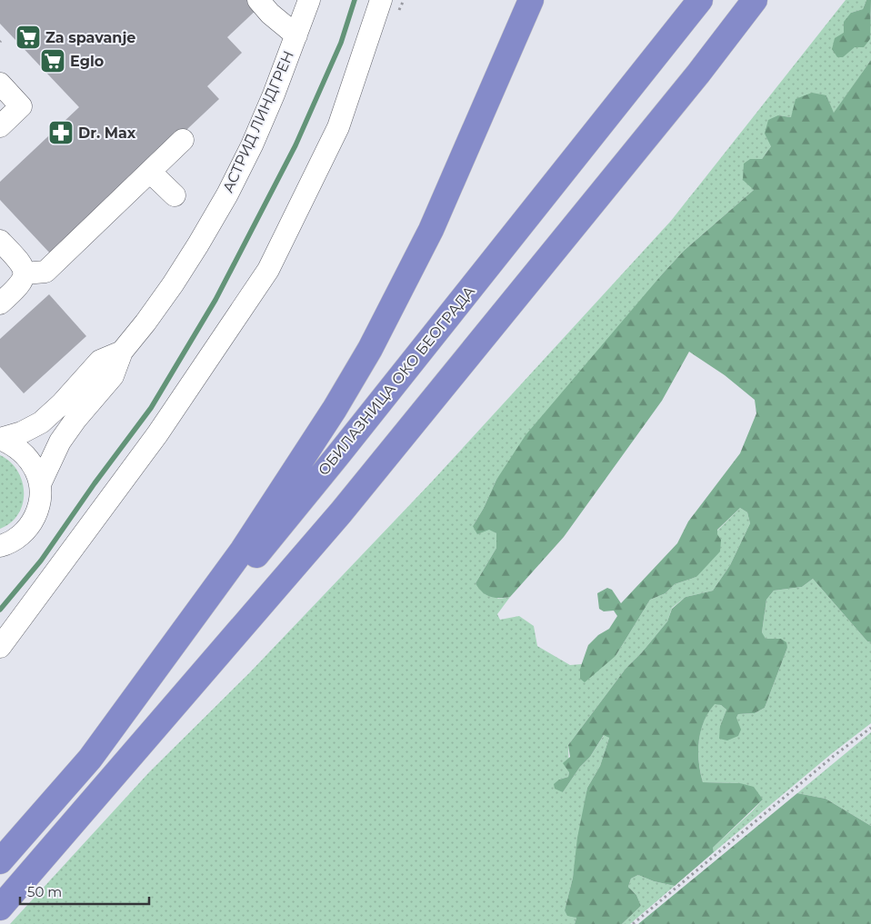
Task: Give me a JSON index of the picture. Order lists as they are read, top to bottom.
{
  "streets": {
    "highway": ["ОБИЛАЗНИЦА ОКО БЕОГРАДА"],
    "street": ["АСТРИД ЛИНДГРЕН"]
  },
  "places": {
    "supermarket": ["Za spavanje", "Eglo"],
    "pharmacy": ["Dr. Max"]
  },
  "scale_bar": "50 m"
}
